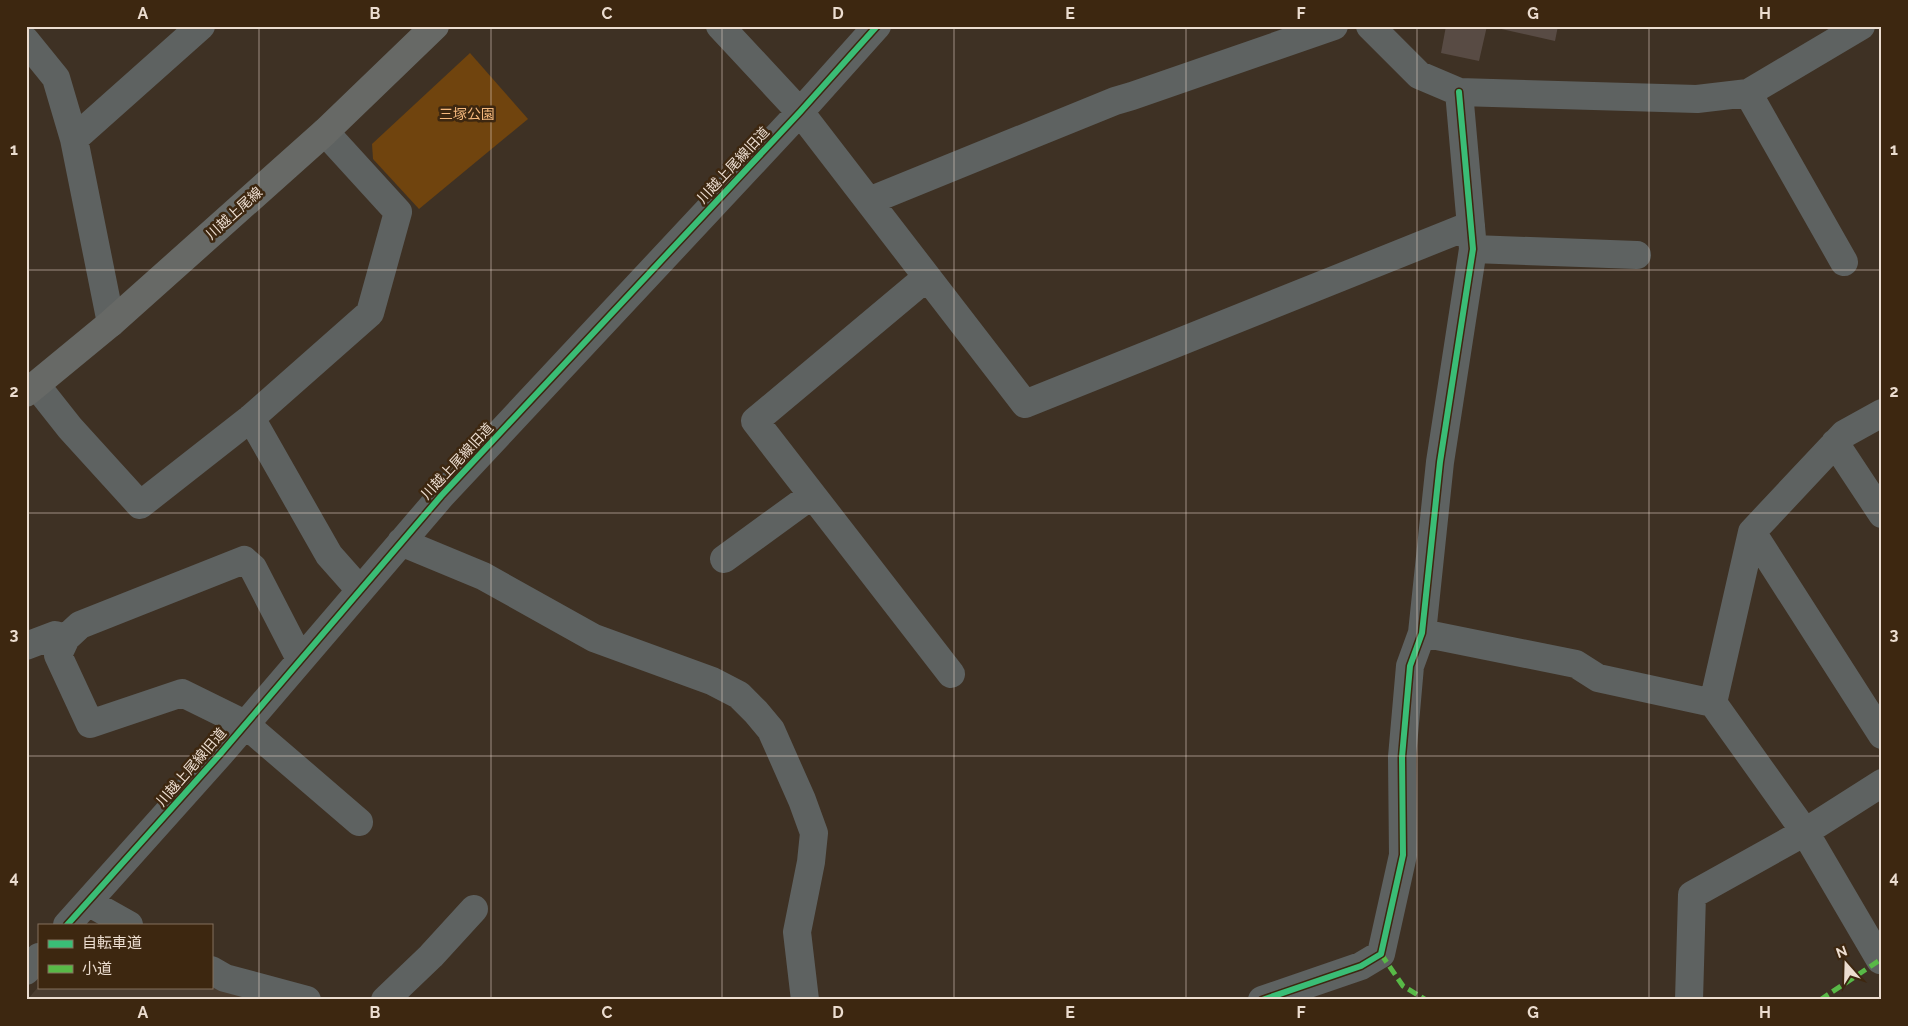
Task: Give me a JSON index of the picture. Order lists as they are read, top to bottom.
{
  "streets": {
    "main road": ["川越上尾線"],
    "street": ["川越上尾線旧道"]
  },
  "parks": ["三塚公園"],
  "legend": ["自転車道", "小道"],
  "north": "top",
  "grid": {
    "columns": [
      "A",
      "B",
      "C",
      "D",
      "E",
      "F",
      "G",
      "H"
    ],
    "rows": [
      "1",
      "2",
      "3",
      "4"
    ]
  }
}
